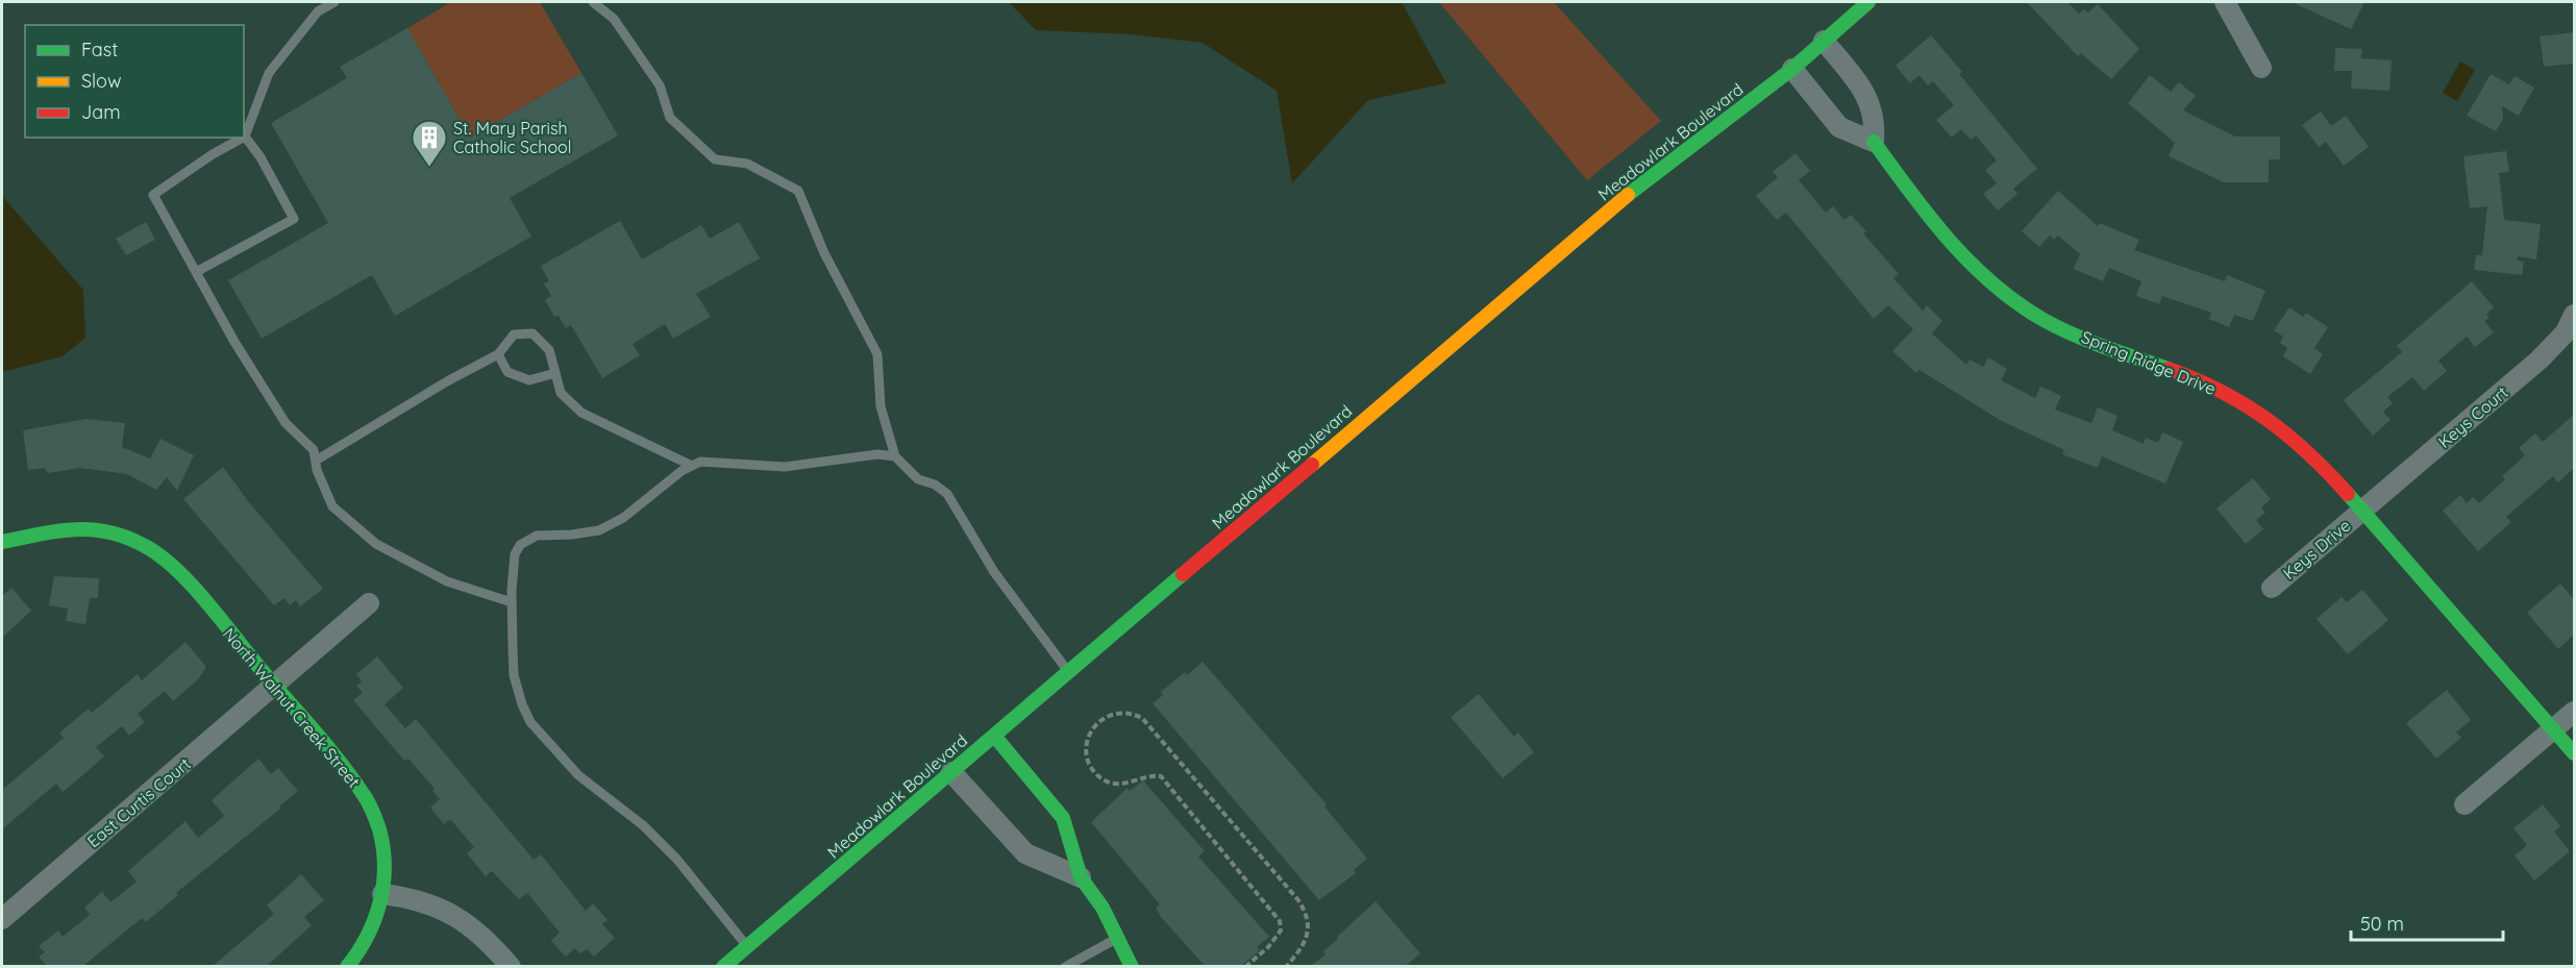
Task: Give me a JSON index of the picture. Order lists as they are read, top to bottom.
{
  "streets": {
    "street": [
      "Meadowlark Boulevard",
      "Spring Ridge Drive",
      "Keys Court",
      "Keys Drive",
      "North Walnut Creek Street",
      "East Curtis Court"
    ]
  },
  "crossings": [
    ["Spring Ridge Drive", "Keys Court"],
    ["Spring Ridge Drive", "Keys Drive"],
    ["Keys Court", "Keys Drive"],
    ["North Walnut Creek Street", "East Curtis Court"]
  ],
  "places": {
    "building": ["St. Mary Parish Catholic School"]
  },
  "legend": ["Fast", "Slow", "Jam"],
  "scale_bar": "50 m"
}
